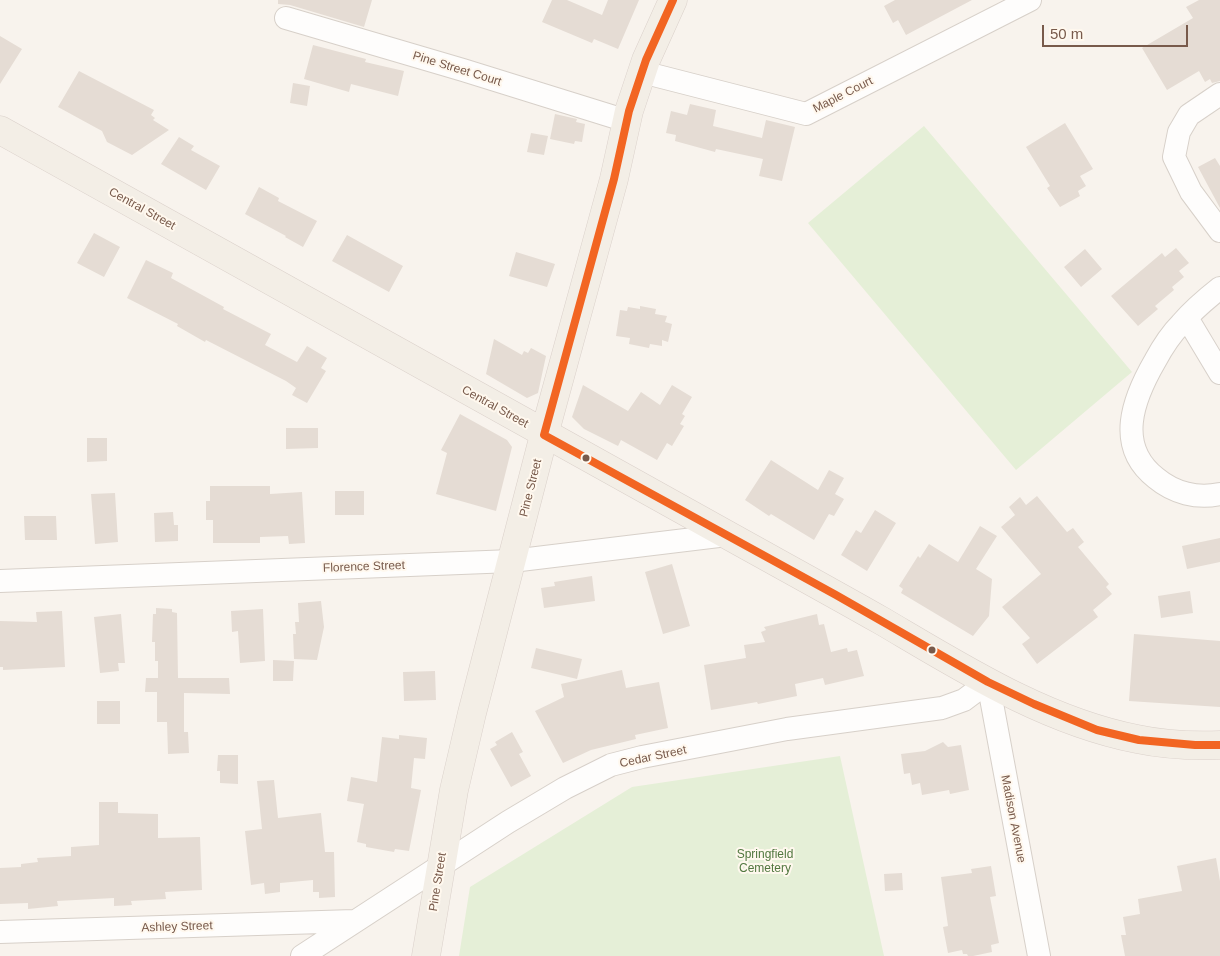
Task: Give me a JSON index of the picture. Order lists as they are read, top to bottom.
{
  "streets": {
    "main road": ["Central Street", "Pine Street"],
    "street": [
      "Pine Street Court",
      "Maple Court",
      "Florence Street",
      "Cedar Street",
      "Madison Avenue",
      "Ashley Street"
    ]
  },
  "crossings": [
    ["Pine Street Court", "Pine Street"],
    ["Maple Court", "Pine Street"],
    ["Central Street", "Pine Street"],
    ["Central Street", "Florence Street"],
    ["Central Street", "Cedar Street"],
    ["Central Street", "Madison Avenue"],
    ["Pine Street", "Florence Street"],
    ["Pine Street", "Cedar Street"],
    ["Cedar Street", "Madison Avenue"],
    ["Cedar Street", "Ashley Street"]
  ],
  "parks": ["Springfield Cemetery"],
  "scale_bar": "50 m"
}
